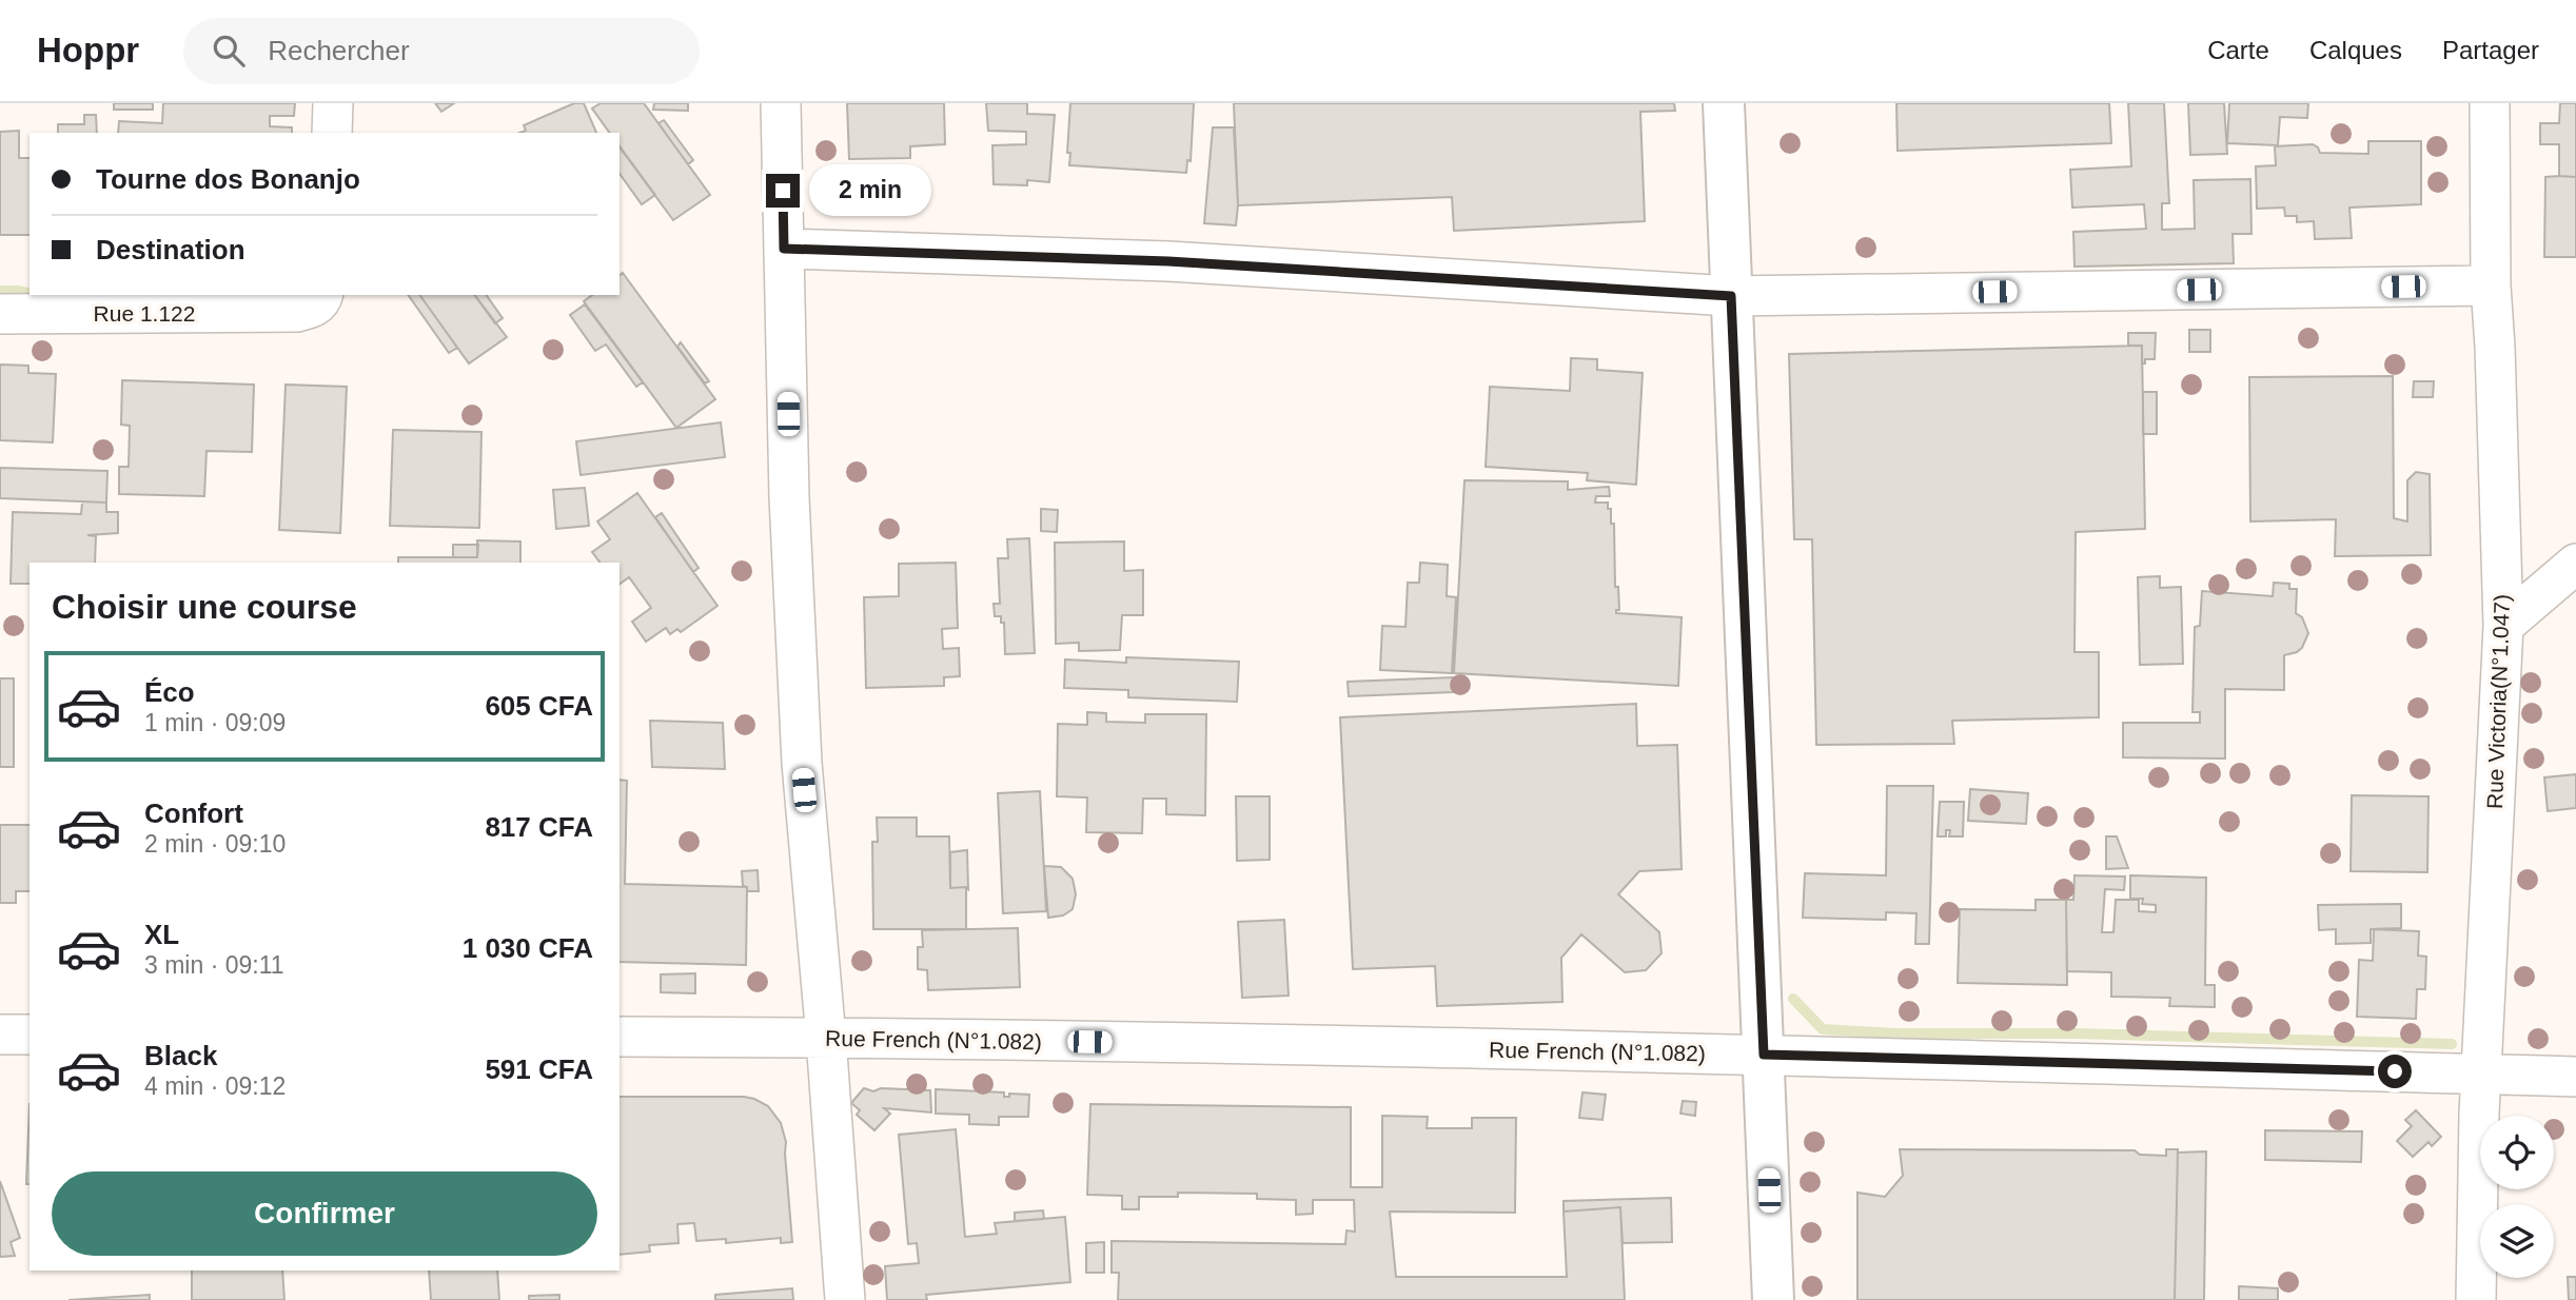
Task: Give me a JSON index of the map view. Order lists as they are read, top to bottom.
{
  "streets": {
    "street": ["Rue 1.122", "Rue Victoria(N°1.047)", "Rue French (N°1.082)"]
  },
  "crossings": [
    ["Rue Victoria(N°1.047)", "Rue French (N°1.082)"]
  ],
  "page": {
    "header": "Hoppr",
    "search": "Rechercher",
    "nav": ["Carte", "Calques", "Partager"],
    "banner": ["Tourne dos Bonanjo", "Destination"],
    "bubble": "2 min",
    "heading": "Choisir une course",
    "list": [
      {
        "name": "Éco",
        "note": "1 min · 09:09",
        "value": "605 CFA"
      },
      {
        "name": "Confort",
        "note": "2 min · 09:10",
        "value": "817 CFA"
      },
      {
        "name": "XL",
        "note": "3 min · 09:11",
        "value": "1 030 CFA"
      },
      {
        "name": "Black",
        "note": "4 min · 09:12",
        "value": "591 CFA"
      }
    ],
    "buttons": "Confirmer"
  }
}
